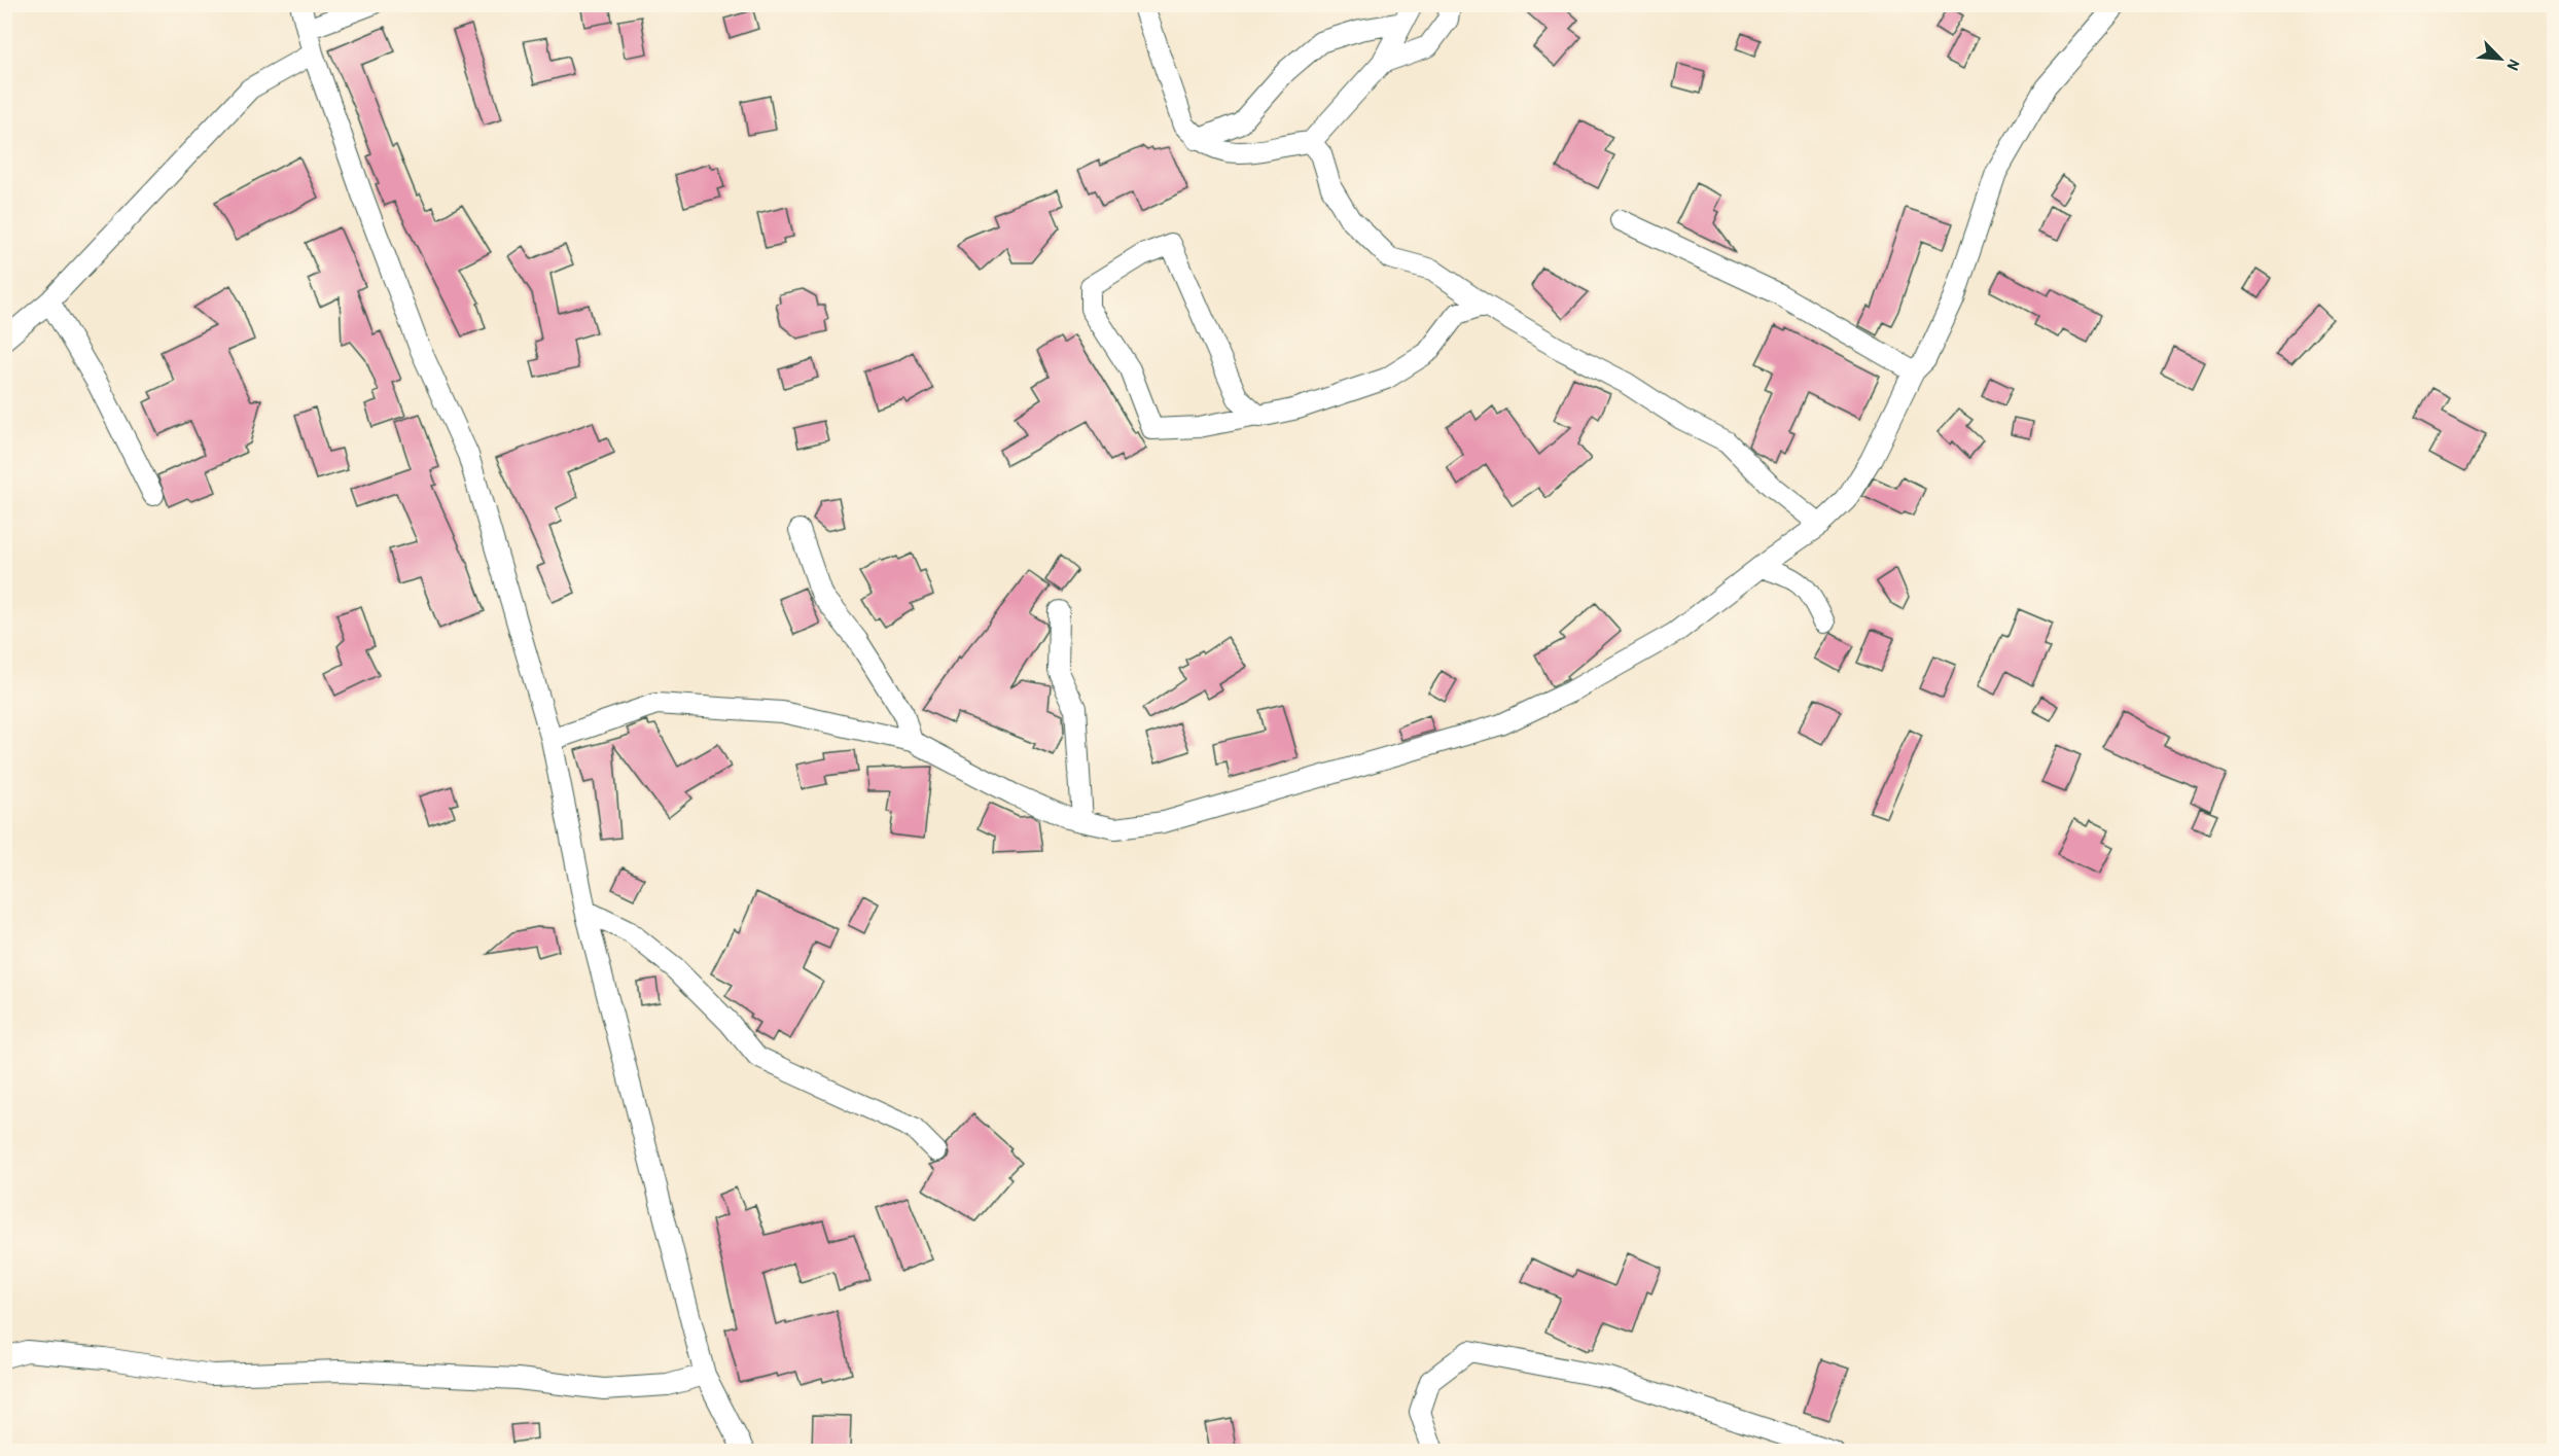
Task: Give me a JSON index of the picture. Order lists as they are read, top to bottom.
{
  "north": "bottom right"
}
